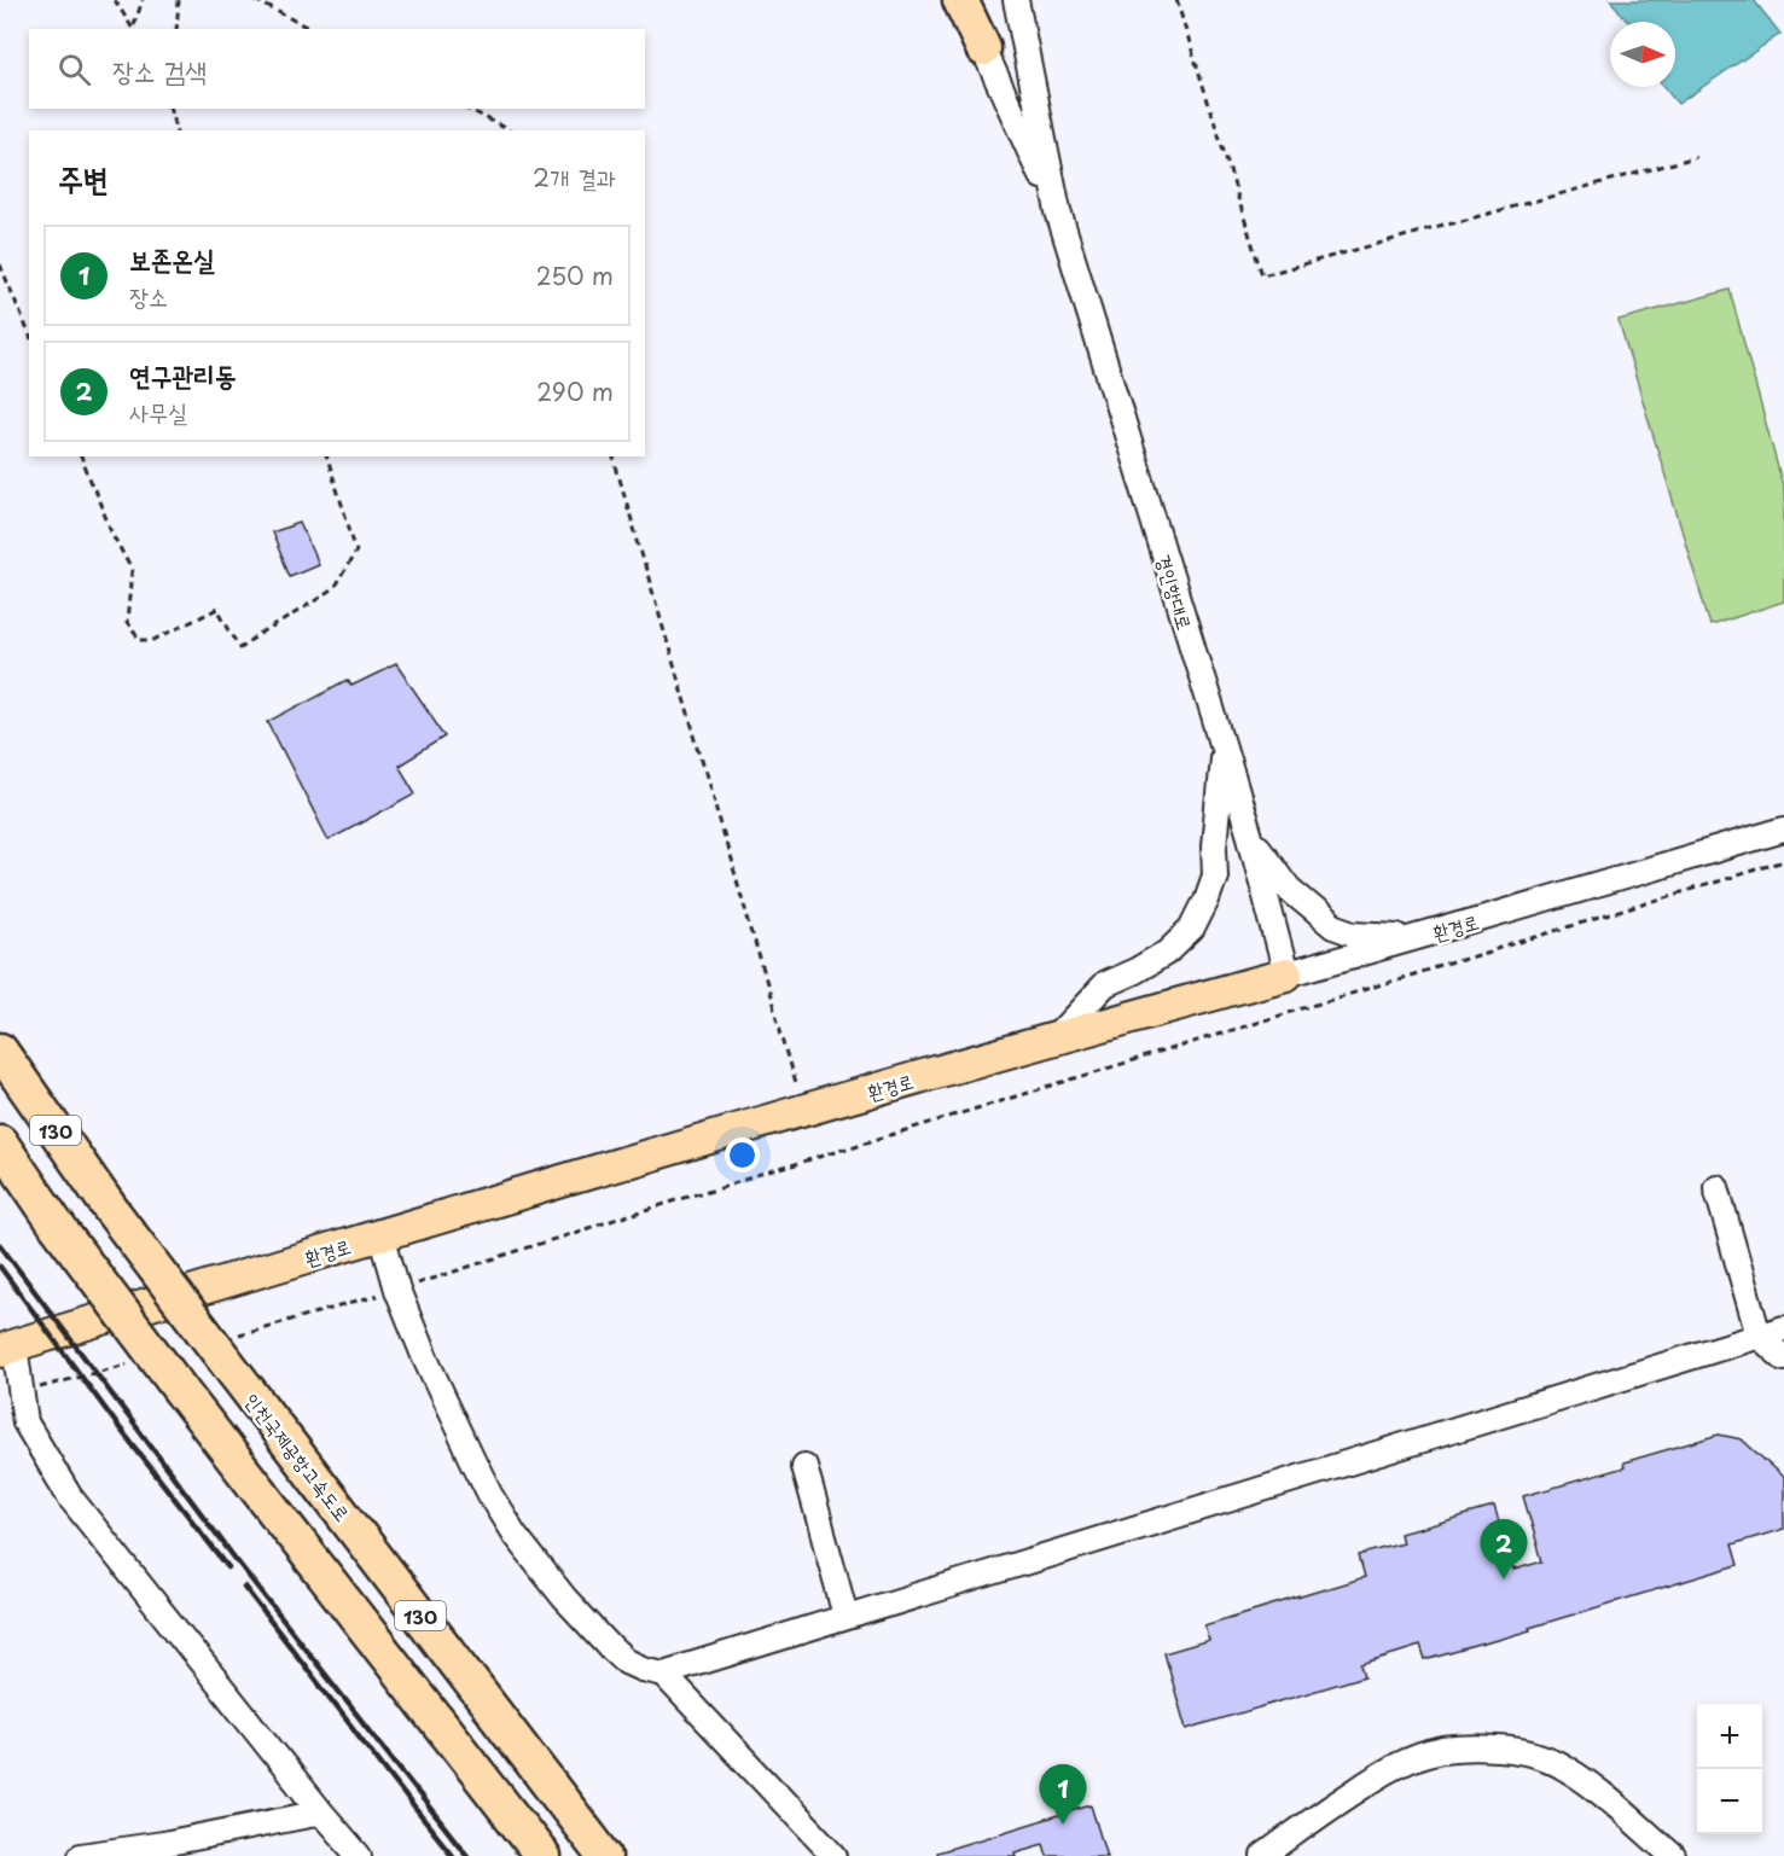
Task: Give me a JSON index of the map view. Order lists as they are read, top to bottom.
{
  "streets": {
    "highway": ["130", "인천국제공항고속도로"],
    "main road": ["환경로"],
    "street": ["경인항대로"]
  },
  "crossings": [
    ["경인항대로", "환경로"]
  ],
  "north": "right",
  "page": {
    "search": "장소 검색",
    "heading": ["주변", "2개 결과"],
    "list": [
      {
        "mark": "1",
        "name": "보존온실",
        "note": "장소",
        "value": "250 m"
      },
      {
        "mark": "2",
        "name": "연구관리동",
        "note": "사무실",
        "value": "290 m"
      }
    ],
    "pins": ["2", "1"],
    "map_buttons": ["+", "−"]
  }
}
